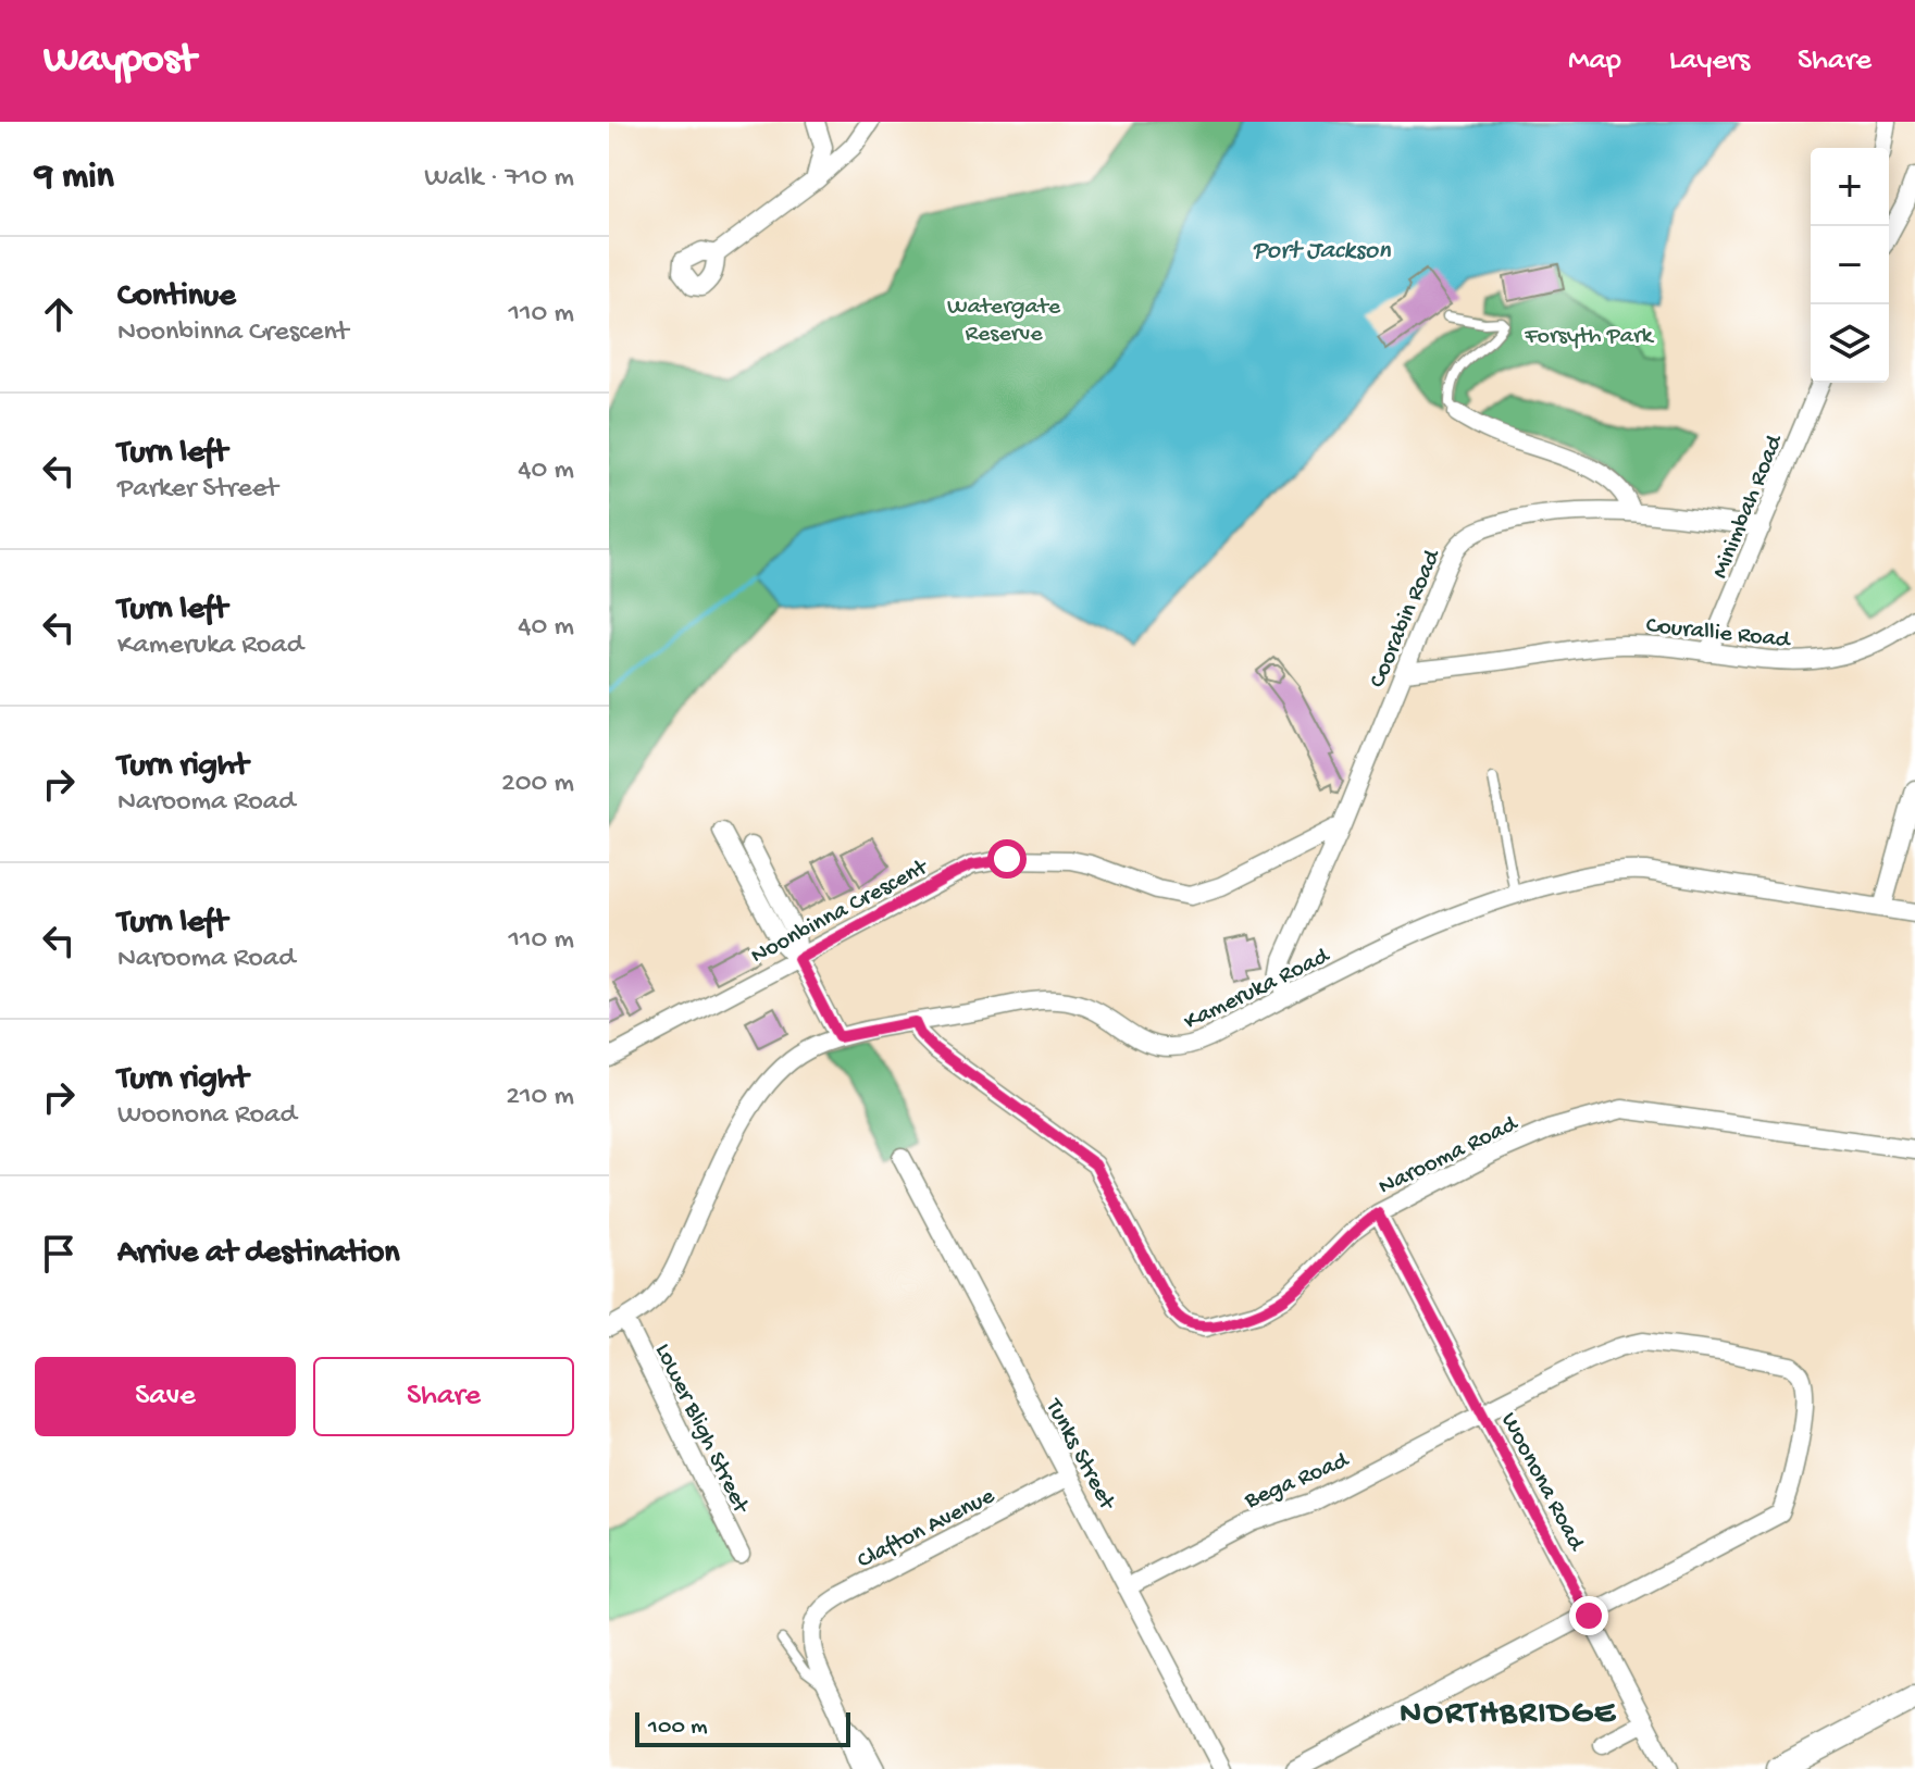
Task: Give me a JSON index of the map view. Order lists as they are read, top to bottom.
{
  "streets": {
    "street": [
      "Minimbah Road",
      "Coorabin Road",
      "Courallie Road",
      "Noonbinna Crescent",
      "Kameruka Road",
      "Narooma Road",
      "Lower Bligh Street",
      "Tunks Street",
      "Bega Road",
      "Woonona Road",
      "Clafton Avenue"
    ]
  },
  "crossings": [
    ["Minimbah Road", "Coorabin Road"],
    ["Minimbah Road", "Courallie Road"],
    ["Coorabin Road", "Courallie Road"],
    ["Coorabin Road", "Noonbinna Crescent"],
    ["Coorabin Road", "Kameruka Road"],
    ["Kameruka Road", "Narooma Road"],
    ["Kameruka Road", "Lower Bligh Street"],
    ["Narooma Road", "Woonona Road"],
    ["Tunks Street", "Bega Road"],
    ["Tunks Street", "Clafton Avenue"],
    ["Bega Road", "Woonona Road"]
  ],
  "districts": ["NORTHBRIDGE"],
  "water": ["Port Jackson"],
  "parks": ["Watergate Reserve", "Forsyth Park"],
  "scale_bar": "100 m",
  "page": {
    "header": "Waypost",
    "nav": ["Map", "Layers", "Share"],
    "heading": ["9 min", "Walk · 710 m"],
    "map_buttons": ["+", "−"],
    "list": [
      ["Continue", "Noonbinna Crescent", "110 m"],
      ["Turn left", "Parker Street", "40 m"],
      ["Turn left", "Kameruka Road", "40 m"],
      ["Turn right", "Narooma Road", "200 m"],
      ["Turn left", "Narooma Road", "110 m"],
      ["Turn right", "Woonona Road", "210 m"],
      "Arrive at destination"
    ],
    "buttons": ["Save", "Share"],
    "scale": "100 m"
  }
}
